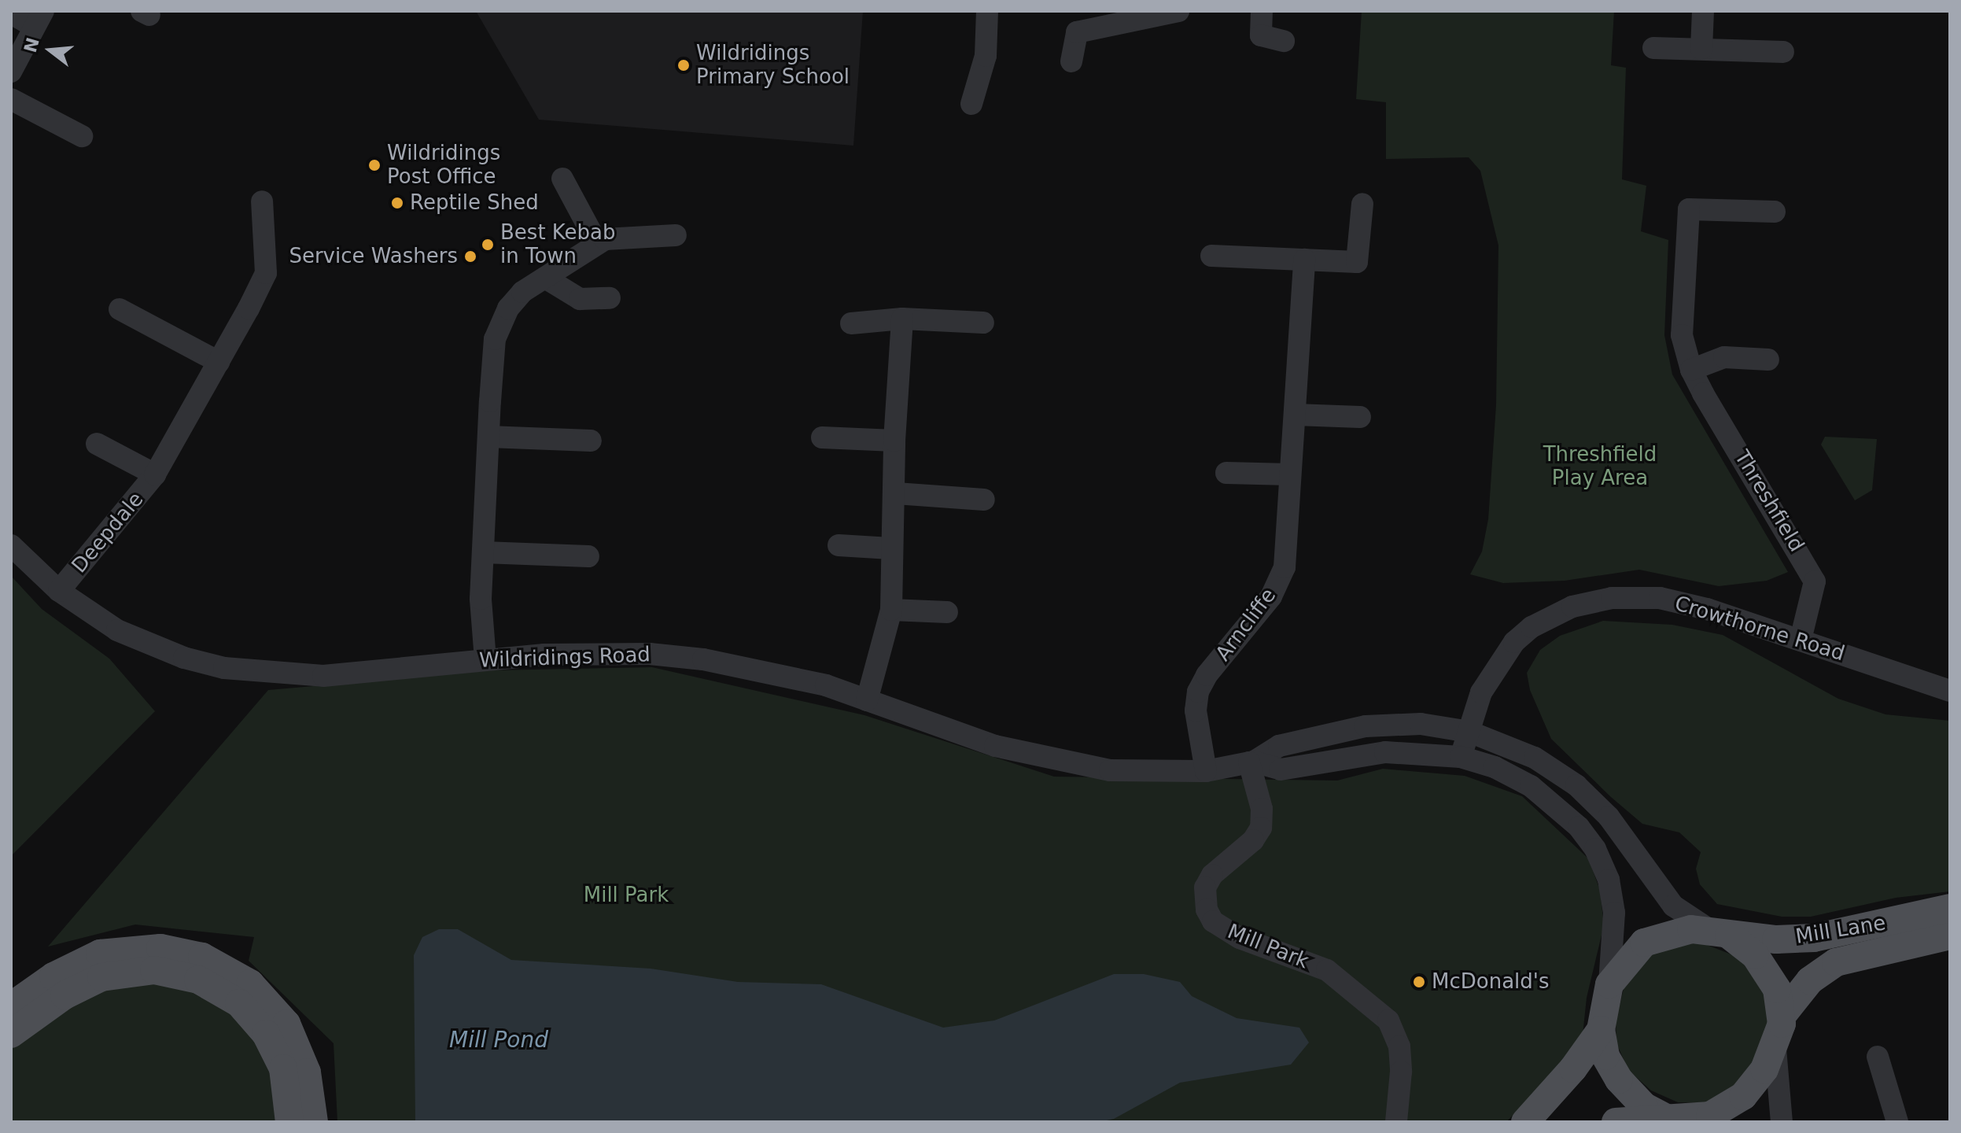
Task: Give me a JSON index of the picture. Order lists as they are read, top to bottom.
{
  "streets": {
    "main road": ["Mill Lane"],
    "street": [
      "Threshfield",
      "Deepdale",
      "Arncliffe",
      "Crowthorne Road",
      "Wildridings Road",
      "Mill Park"
    ]
  },
  "crossings": [
    ["Threshfield", "Crowthorne Road"],
    ["Deepdale", "Wildridings Road"],
    ["Arncliffe", "Wildridings Road"],
    ["Crowthorne Road", "Wildridings Road"],
    ["Wildridings Road", "Mill Lane"],
    ["Wildridings Road", "Mill Park"]
  ],
  "water": ["Mill Pond"],
  "parks": ["Threshfield Play Area", "Mill Park"],
  "places": [
    "Wildridings Primary School",
    "Wildridings Post Office",
    "Reptile Shed",
    "Best Kebab in Town",
    "Service Washers",
    "McDonald's"
  ],
  "north": "left"
}
